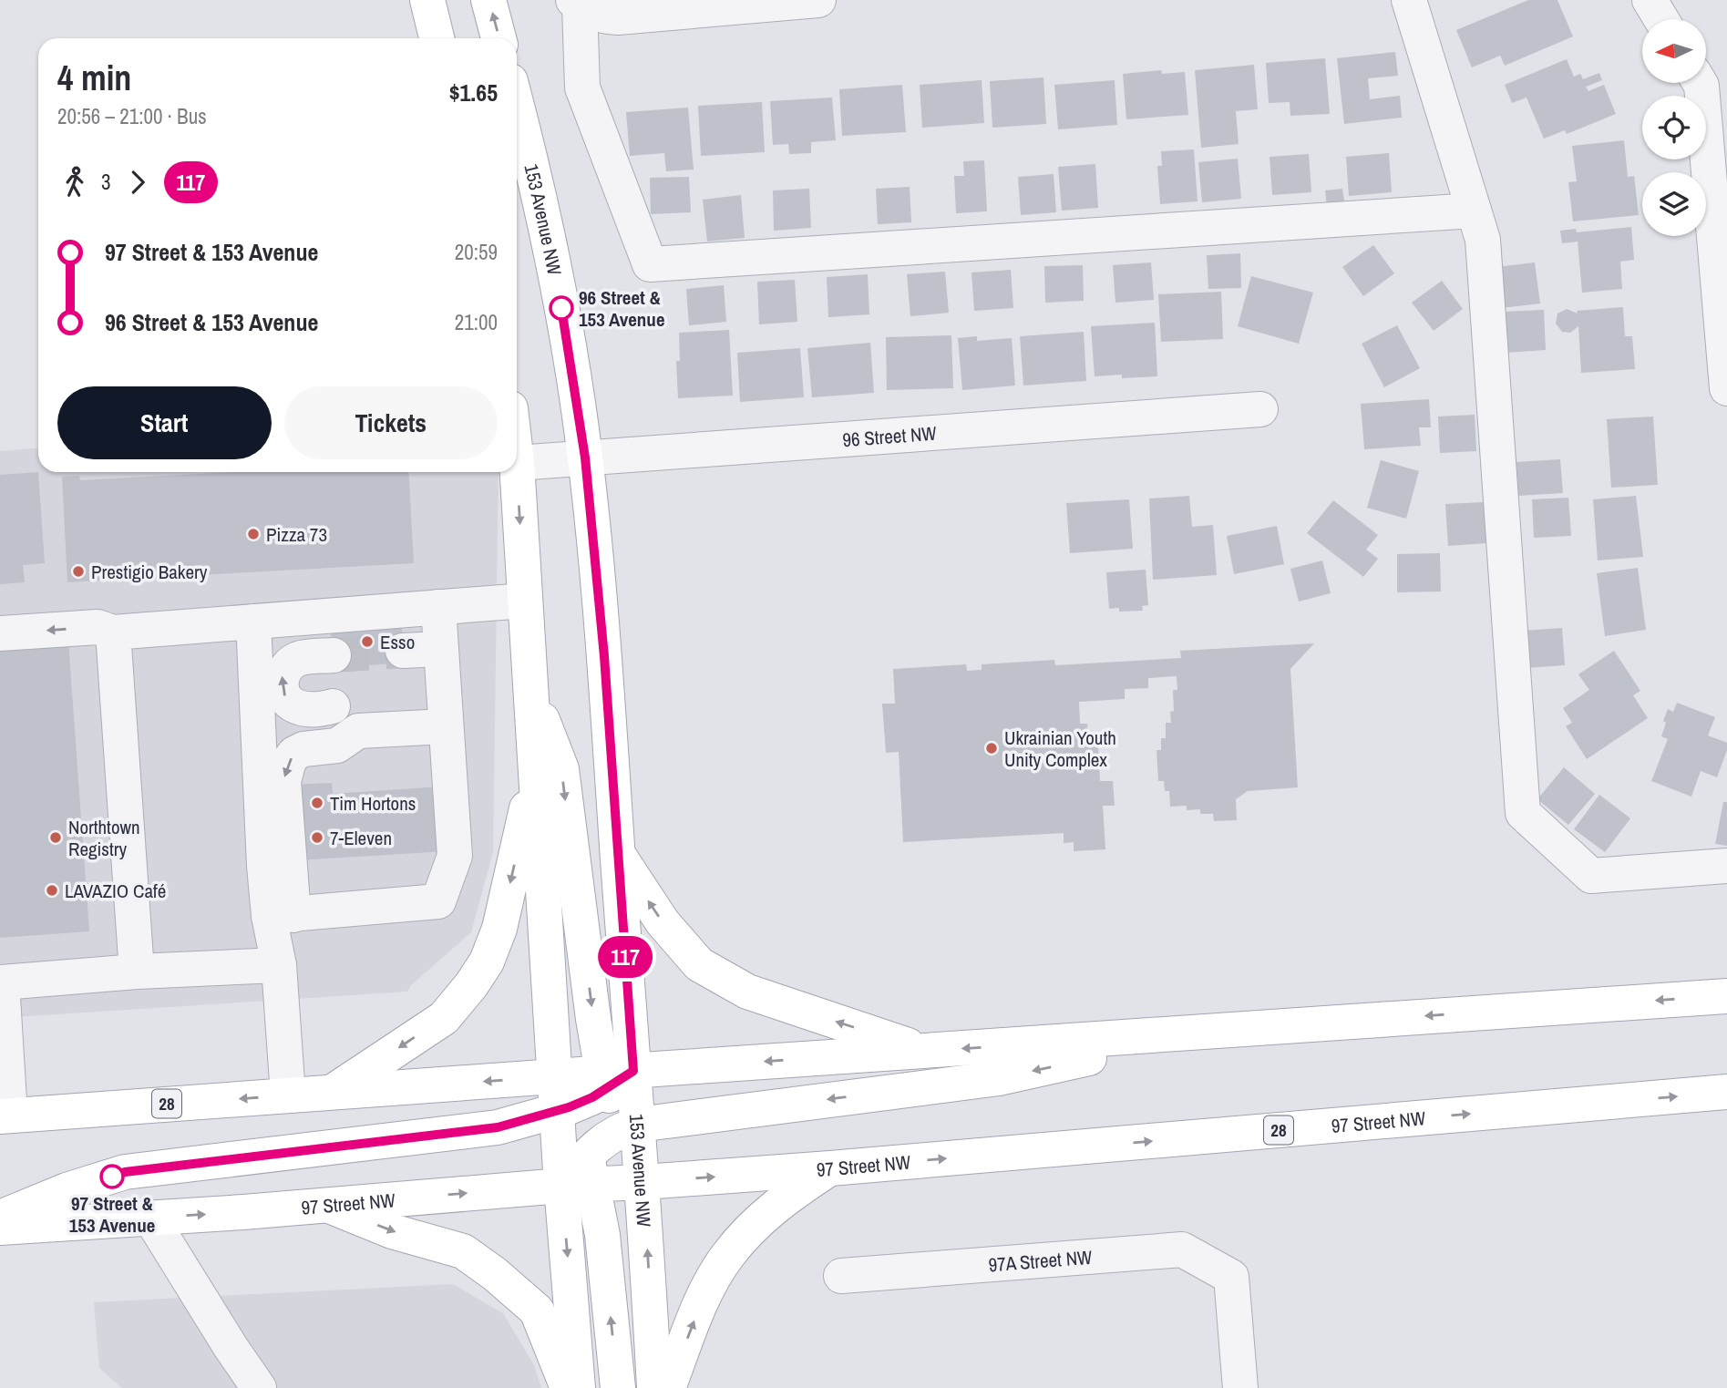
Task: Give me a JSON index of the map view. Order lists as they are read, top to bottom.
{
  "streets": {
    "main road": ["153 Avenue NW", "28", "97 Street NW"],
    "street": ["96 Street NW", "97A Street NW"]
  },
  "crossings": [
    ["153 Avenue NW", "96 Street NW"],
    ["153 Avenue NW", "97 Street NW"]
  ],
  "places": [
    "96 Street & 153 Avenue",
    "Pizza 73",
    "Prestigio Bakery",
    "Esso",
    "Ukrainian Youth Unity Complex",
    "Tim Hortons",
    "Northtown Registry",
    "7-Eleven",
    "LAVAZIO Café",
    "97 Street & 153 Avenue"
  ],
  "lines": ["bus line 117"],
  "north": "left",
  "page": {
    "on_map": "117",
    "heading": ["4 min", "20:56 – 21:00 · Bus", "$1.65"],
    "legs": ["3", "117"],
    "list": [
      {
        "name": "97 Street & 153 Avenue",
        "value": "20:59"
      },
      {
        "name": "96 Street & 153 Avenue",
        "value": "21:00"
      }
    ],
    "buttons": ["Start", "Tickets"]
  }
}
